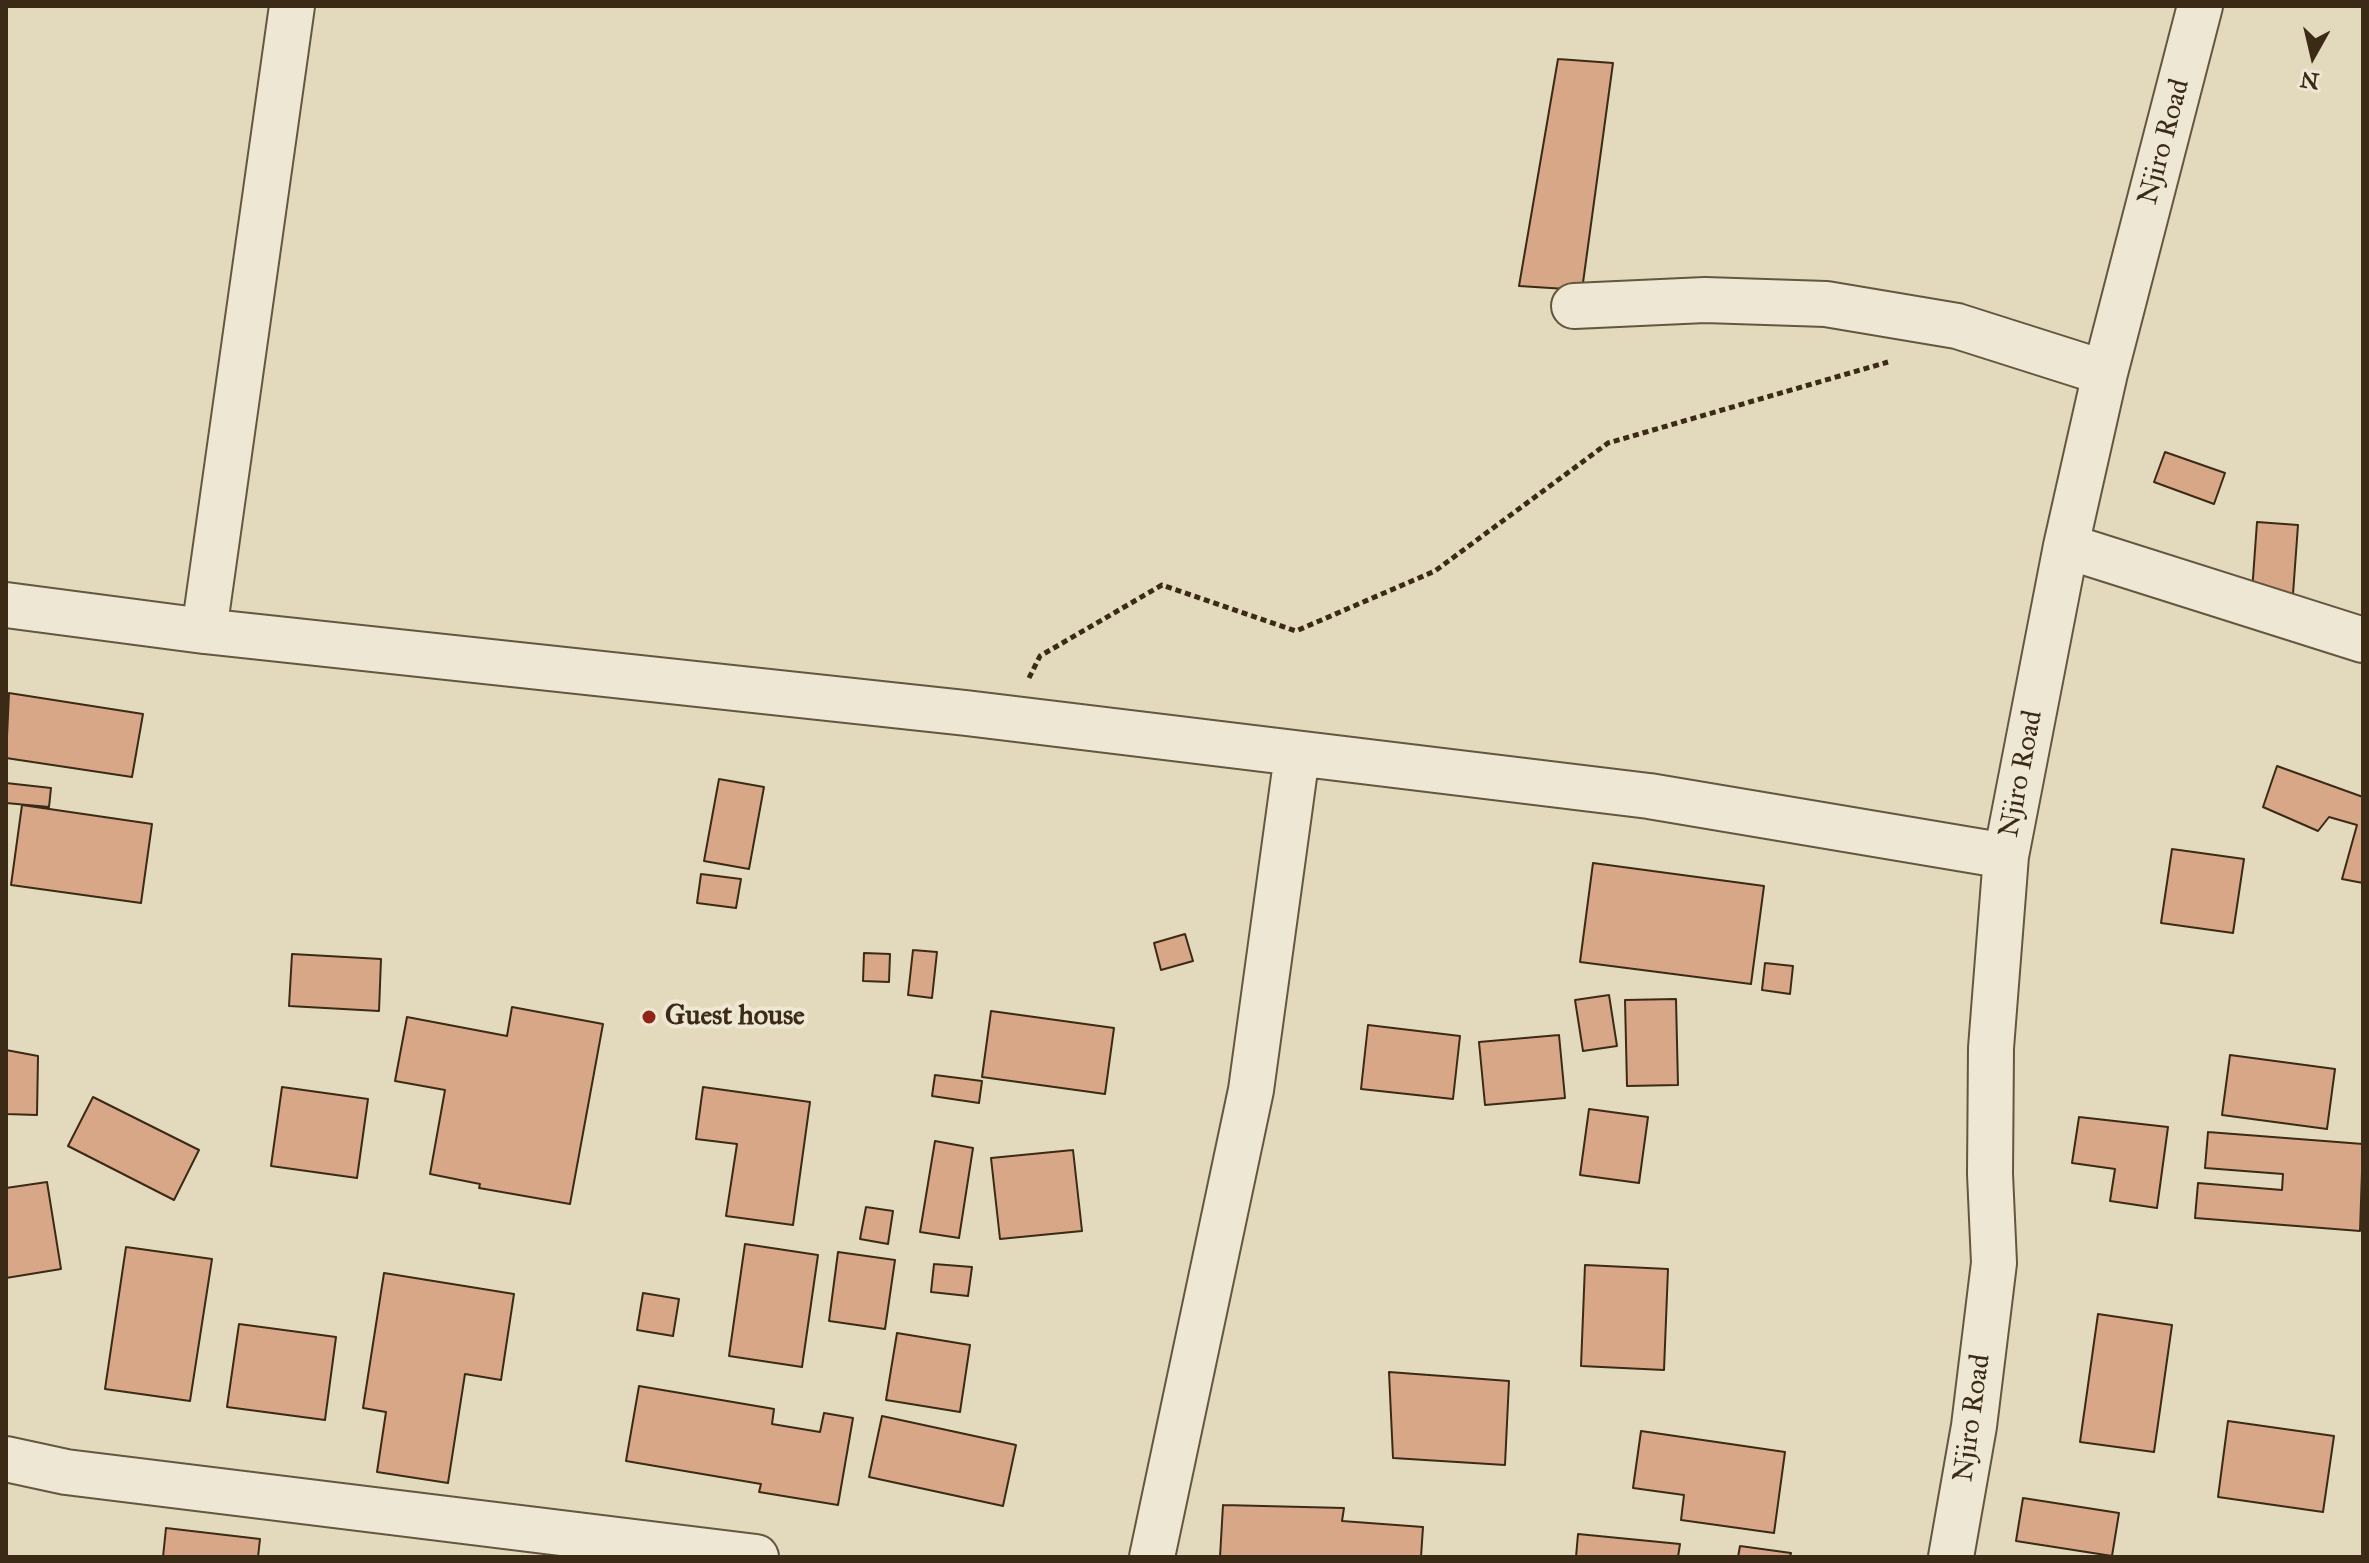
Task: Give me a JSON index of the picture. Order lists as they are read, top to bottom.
{
  "streets": {
    "street": ["Njiro Road"]
  },
  "places": ["Guest house"],
  "north": "bottom"
}
